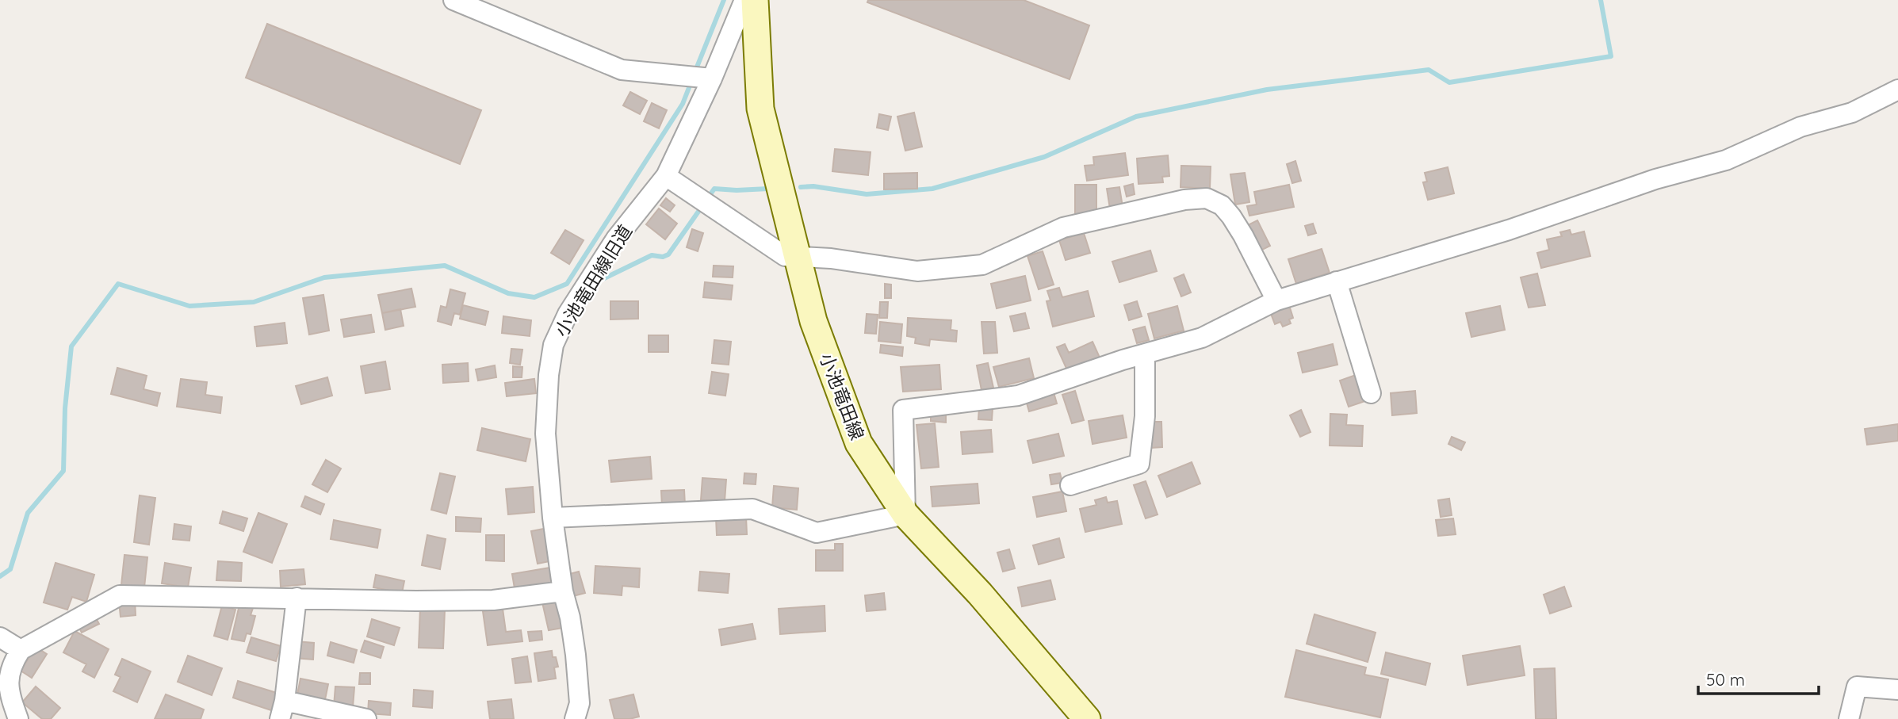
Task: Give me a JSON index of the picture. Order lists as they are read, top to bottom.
{
  "streets": {
    "main road": ["小池竜田線"],
    "street": ["小池竜田線旧道"]
  },
  "scale_bar": "50 m"
}
